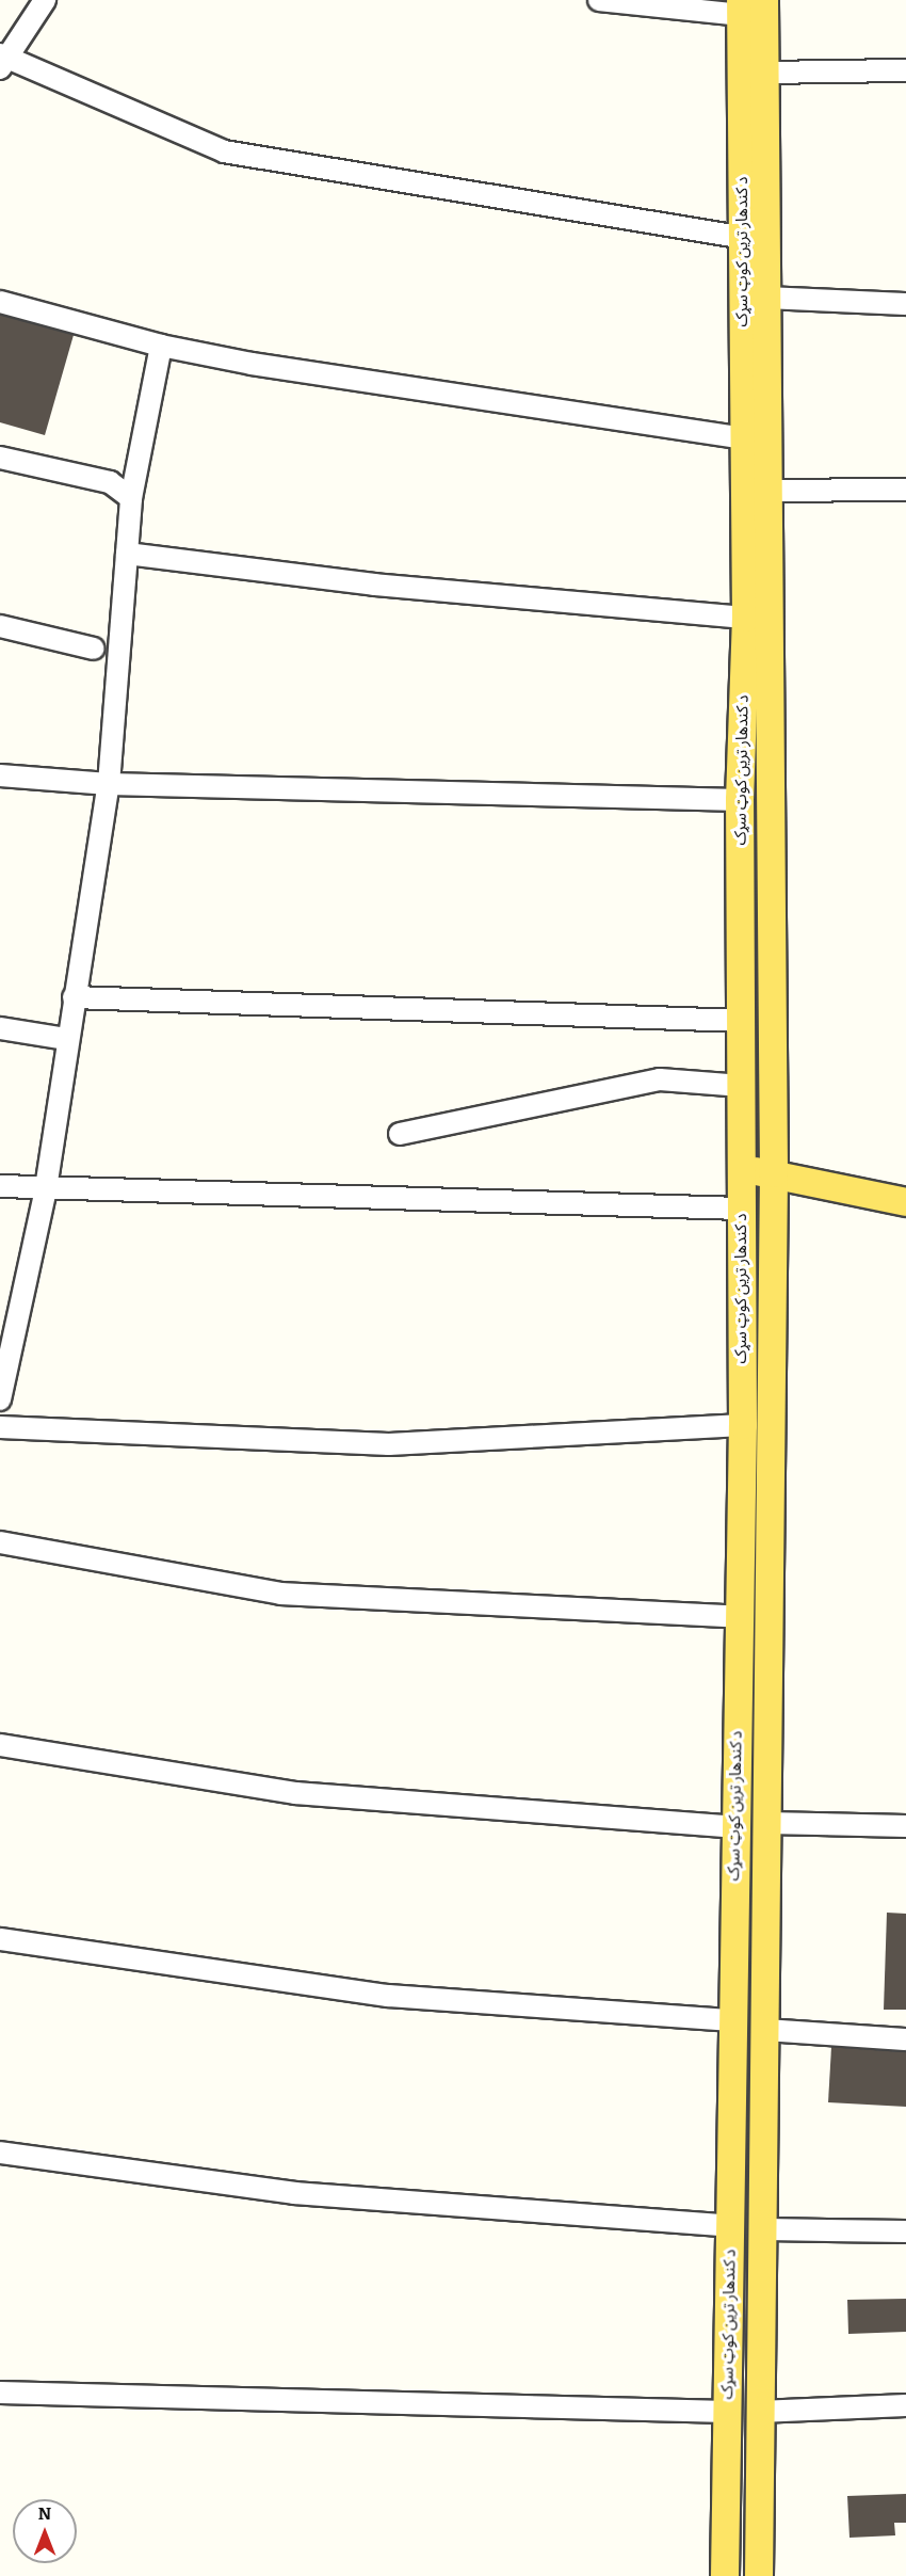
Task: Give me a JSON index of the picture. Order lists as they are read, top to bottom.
{
  "streets": {
    "main road": ["د کندهار ترين کوټ سړک"]
  },
  "north": "top"
}
